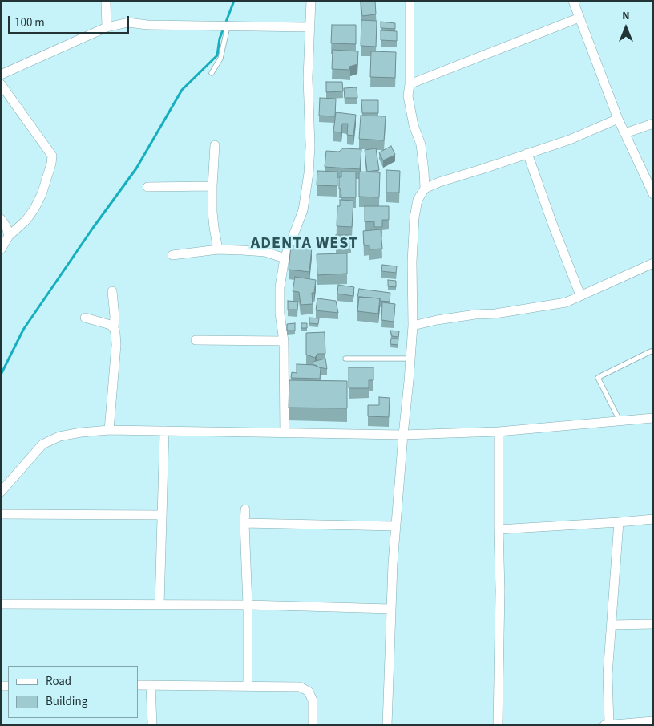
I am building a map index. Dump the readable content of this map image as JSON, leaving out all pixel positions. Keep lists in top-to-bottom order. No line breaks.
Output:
{"districts":["ADENTA WEST"],"legend":["Road","Building"],"scale_bar":"100 m","north":"top"}
